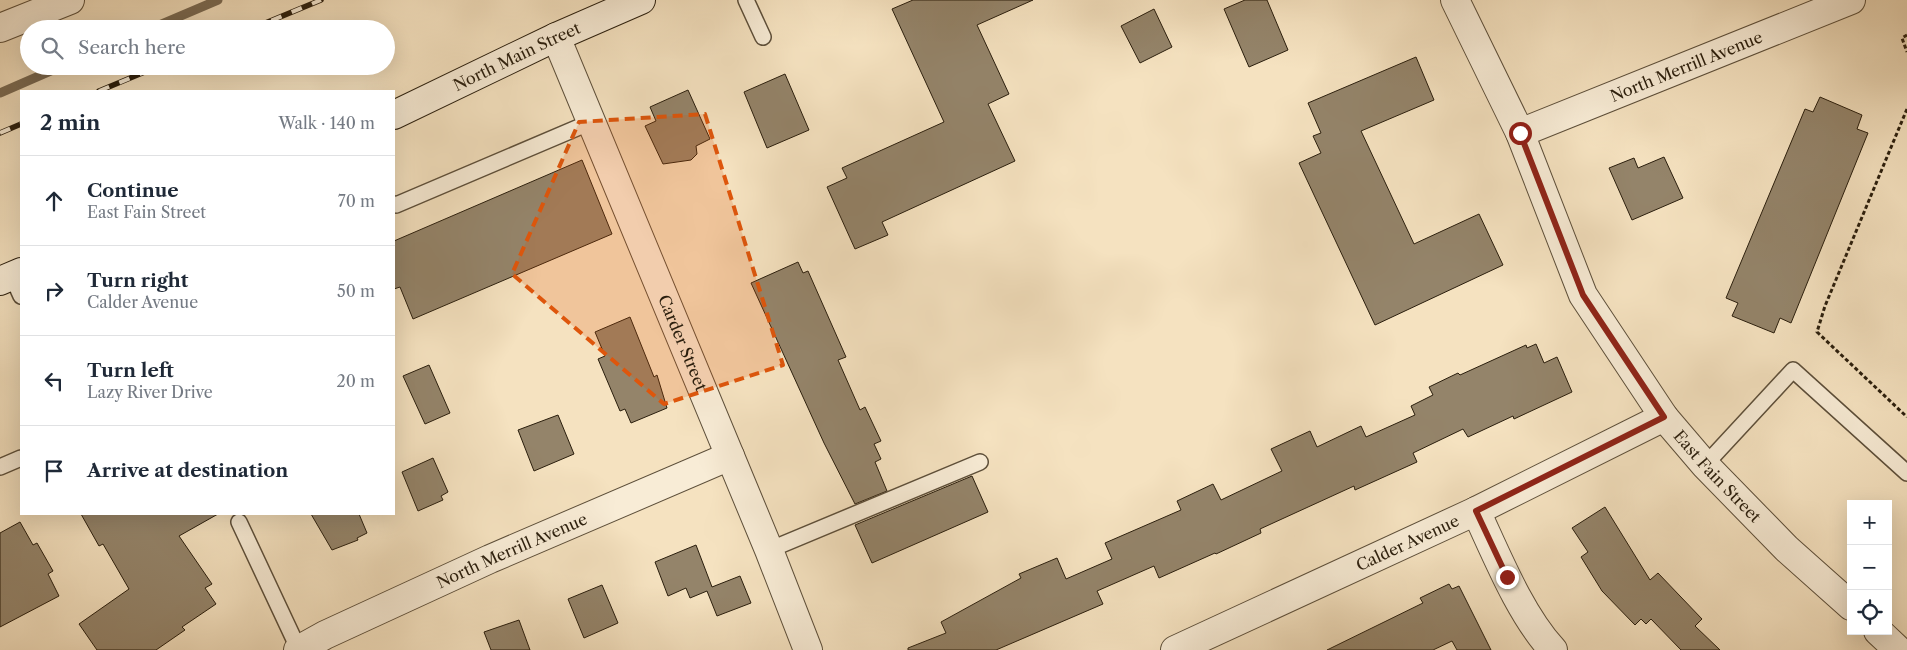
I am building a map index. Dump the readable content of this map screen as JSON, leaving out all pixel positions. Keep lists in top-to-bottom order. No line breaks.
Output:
{"streets":{"street":["North Main Street","North Merrill Avenue","Carder Street","East Fain Street","Calder Avenue"]},"crossings":[["North Main Street","Carder Street"],["North Merrill Avenue","Carder Street"],["North Merrill Avenue","East Fain Street"],["East Fain Street","Calder Avenue"]],"page":{"search":"Search here","heading":["2 min","Walk · 140 m"],"list":[["Continue","East Fain Street","70 m"],["Turn right","Calder Avenue","50 m"],["Turn left","Lazy River Drive","20 m"],"Arrive at destination"],"map_buttons":["+","−"]}}
